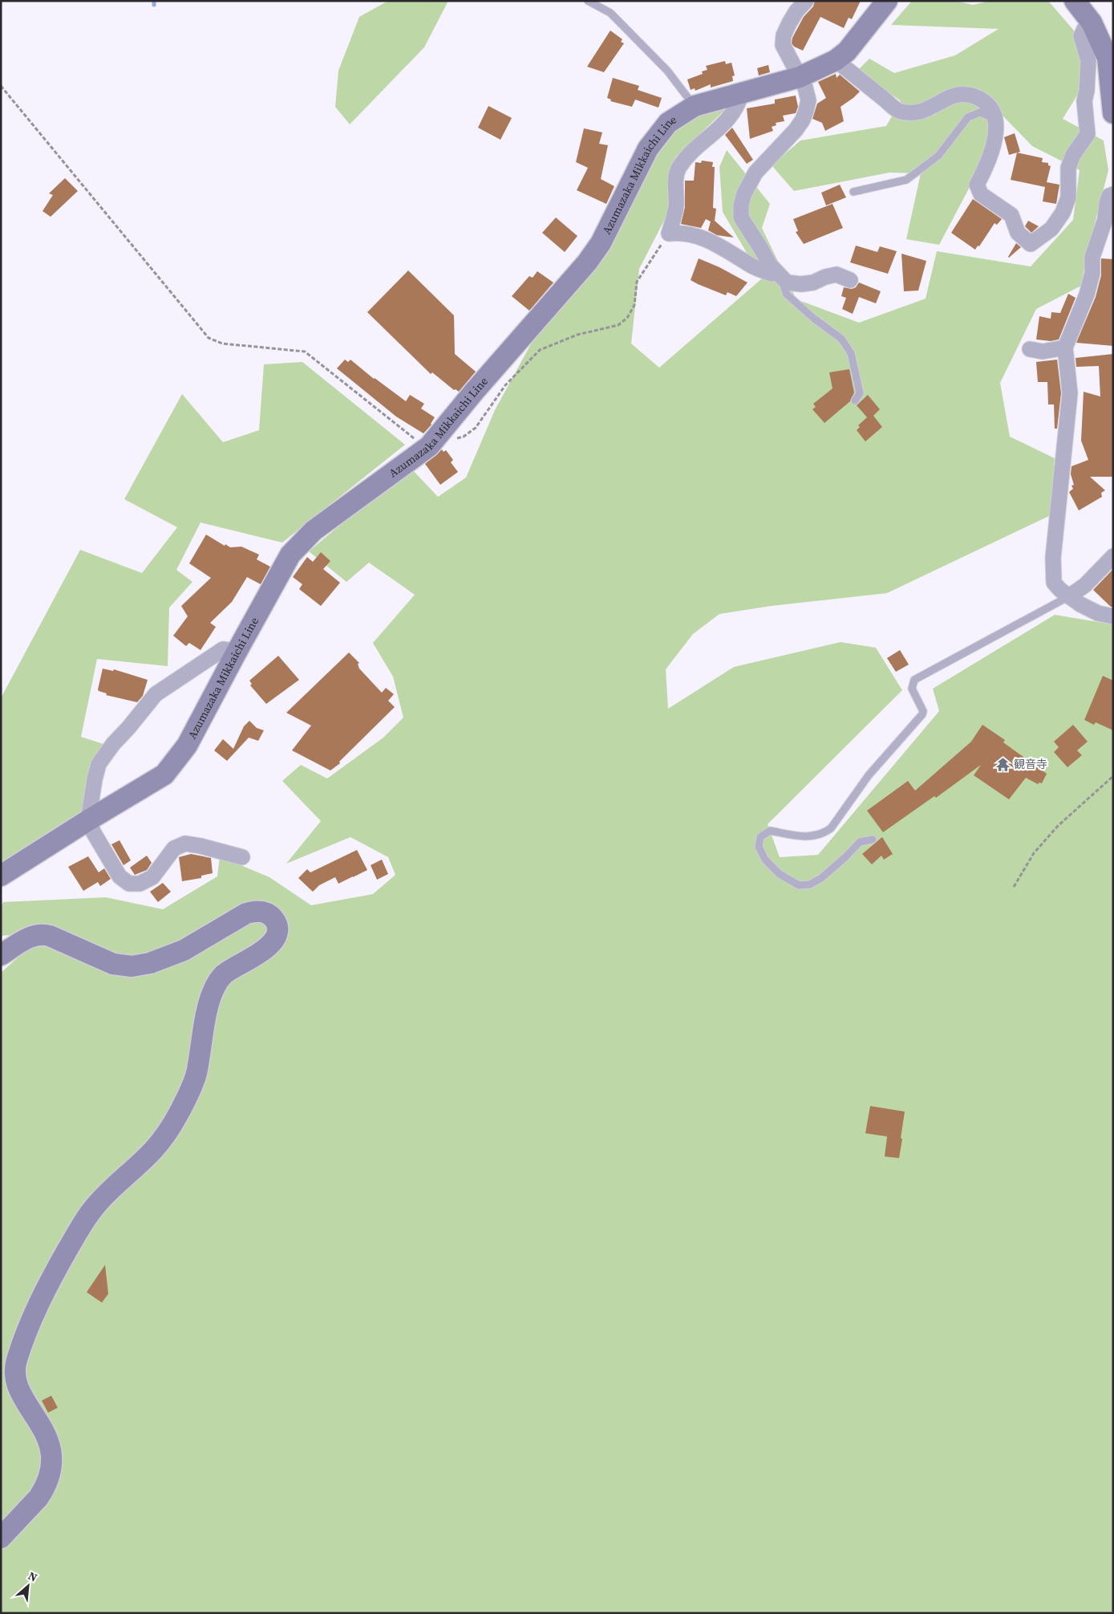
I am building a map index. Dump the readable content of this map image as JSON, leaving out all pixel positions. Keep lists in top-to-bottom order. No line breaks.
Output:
{"streets":{"main road":["Azumazaka Mikkaichi Line"]},"places":{"temple":["観音寺"]},"north":"top right"}
